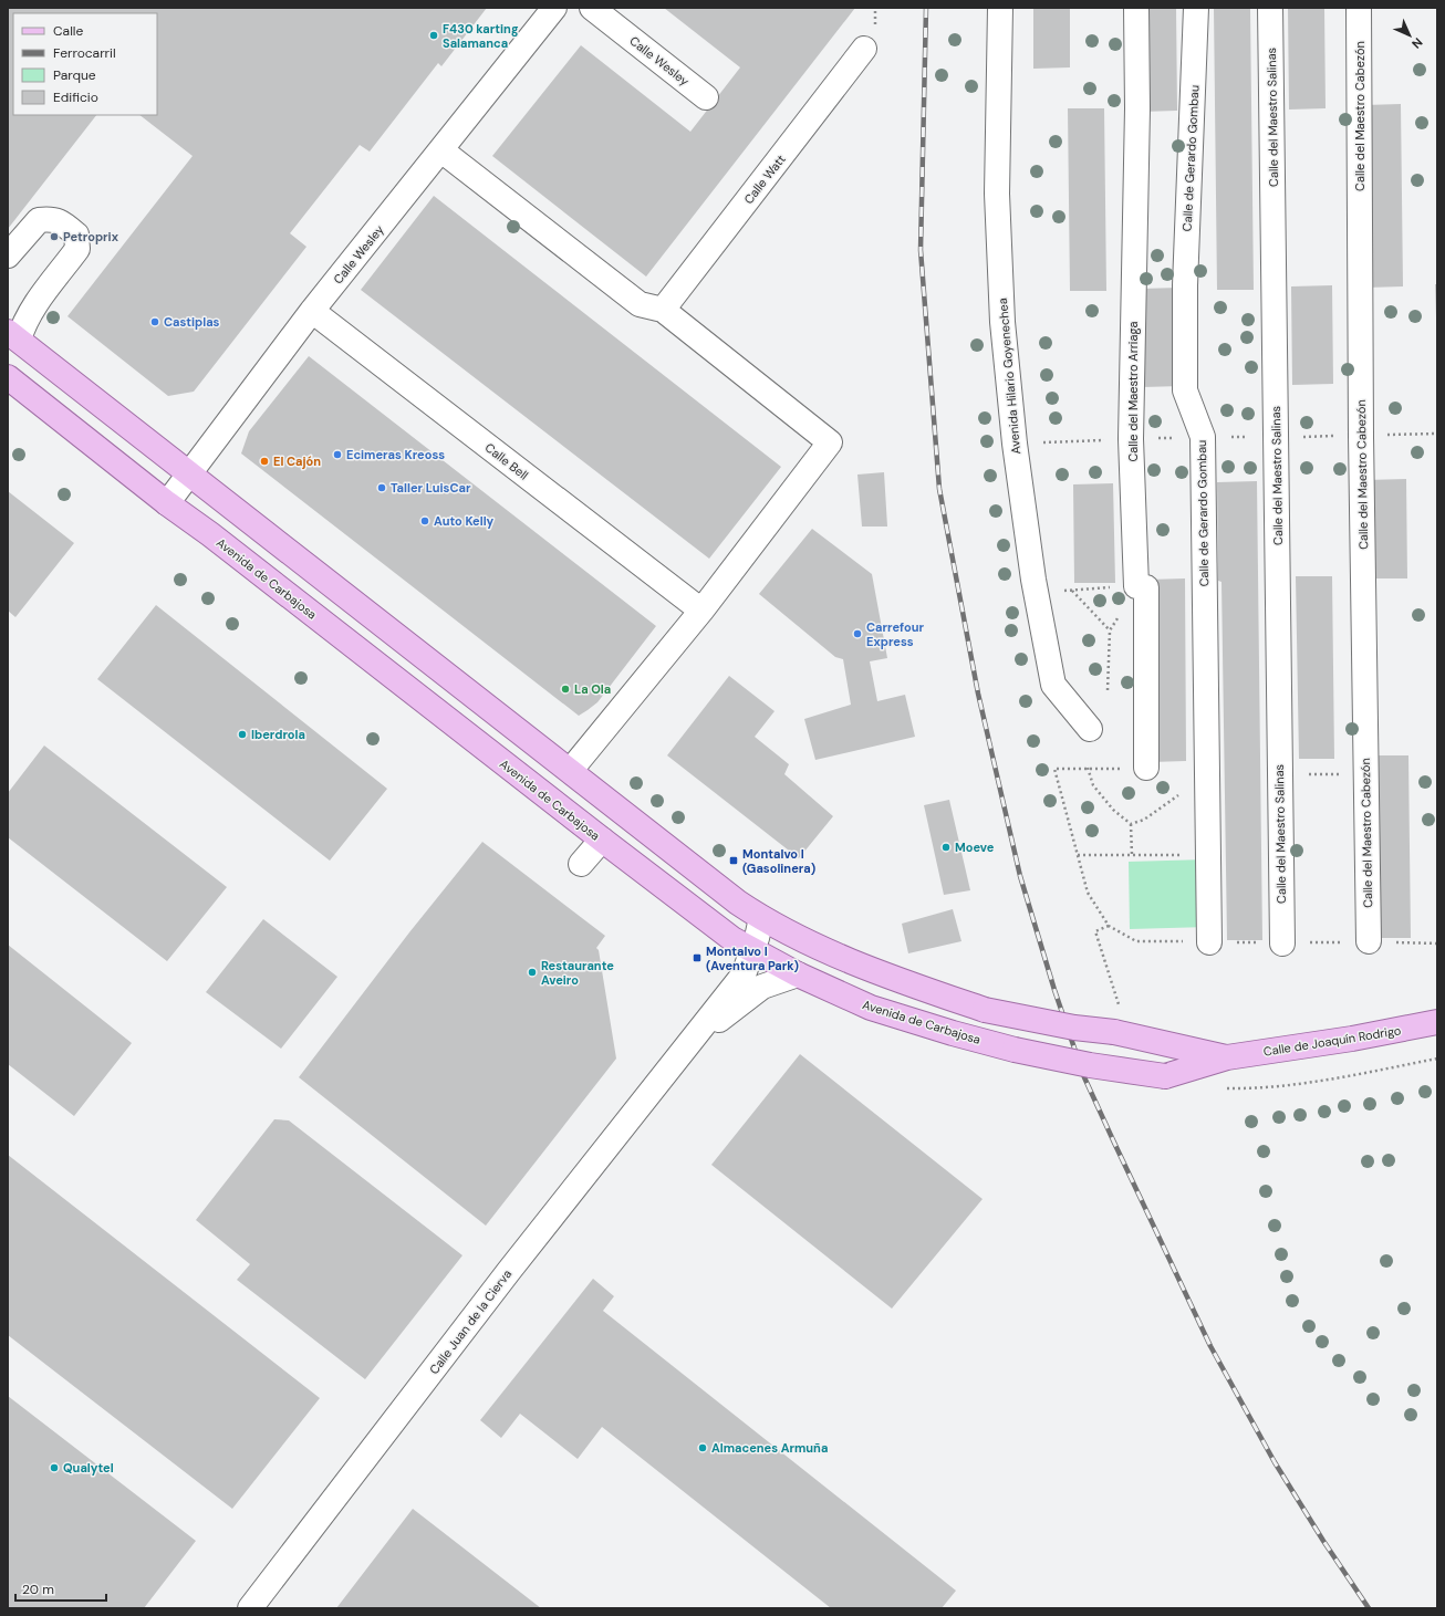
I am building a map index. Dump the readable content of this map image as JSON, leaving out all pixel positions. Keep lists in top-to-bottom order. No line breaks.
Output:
{"streets":{"main road":["Avenida de Carbajosa","Calle de Joaquín Rodrigo"],"street":["Calle Wesley","Calle del Maestro Cabezón","Calle del Maestro Salinas","Calle de Gerardo Gombau","Calle Watt","Avenida Hilario Goyenechea","Calle del Maestro Arriaga","Calle Bell","Calle Juan de la Cierva"]},"crossings":[["Calle Wesley","Calle Bell"],["Calle Wesley","Avenida de Carbajosa"],["Avenida de Carbajosa","Calle de Joaquín Rodrigo"],["Avenida de Carbajosa","Calle Juan de la Cierva"]],"places":{"other":["F430 karting Salamanca","Petroprix","Castiplas","Ecimeras Kreoss","El Cajón","Taller LuisCar","Auto Kelly","Carrefour Express","La Ola","Iberdrola","Moeve","Restaurante Aveiro","Almacenes Armuña","Qualytel"],"transit":["Montalvo I (Gasolinera)","Montalvo I (Aventura Park)"]},"legend":["Calle","Ferrocarril","Parque","Edificio"],"scale_bar":"20 m","north":"bottom right"}
